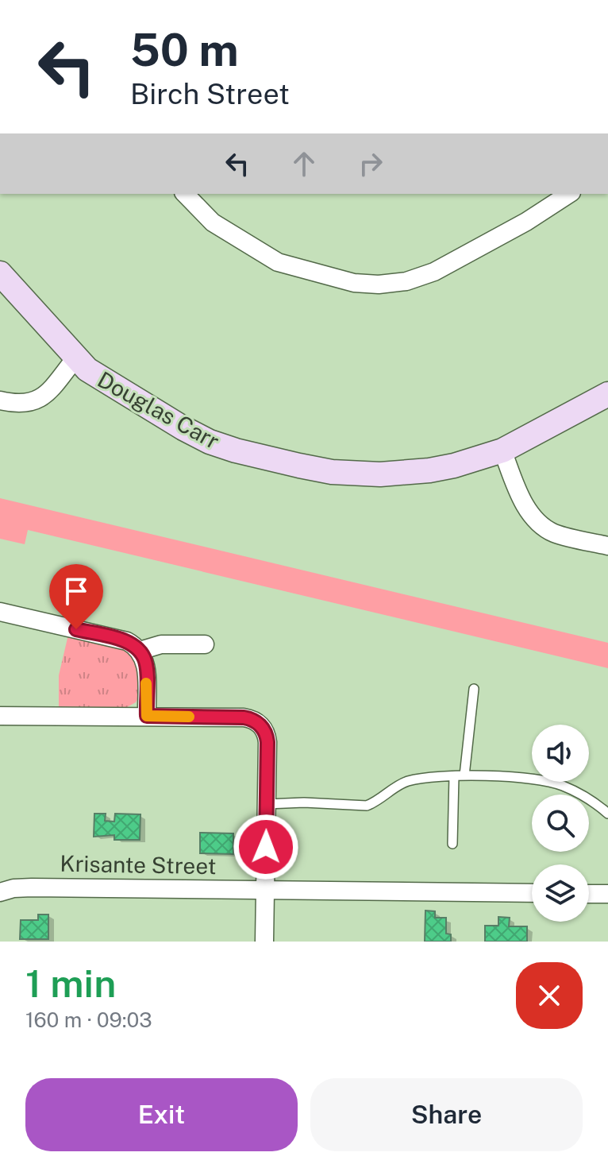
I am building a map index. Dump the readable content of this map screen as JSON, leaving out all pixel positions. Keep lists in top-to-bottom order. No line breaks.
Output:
{"streets":{"street":["Douglas Carr","Krisante Street"]},"page":{"turn":["50 m","Birch Street"],"heading":["1 min","160 m · 09:03"],"buttons":["Exit","Share"]}}
